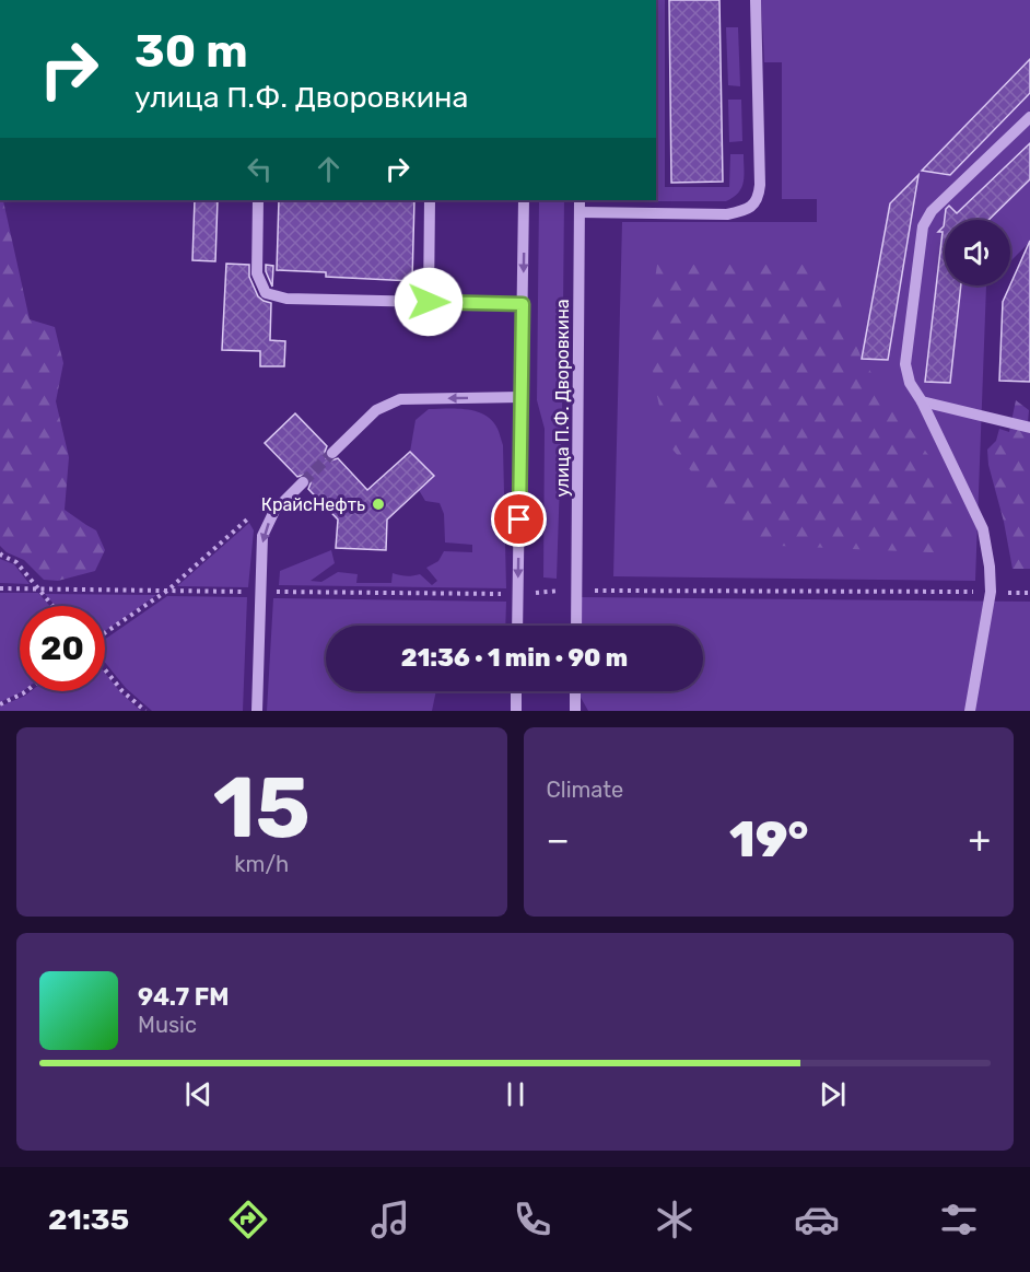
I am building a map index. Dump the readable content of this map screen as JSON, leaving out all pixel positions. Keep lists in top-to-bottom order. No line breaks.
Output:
{"streets":{"street":["улица П.Ф. Дворовкина"]},"places":["КрайсНефть"],"page":{"turn":["30 m","улица П.Ф. Дворовкина"],"limit":"20","trip":"21:36 · 1 min · 90 m","tile":[["15","km/h"],"Climate"],"heat":["−","19°","+"],"song":["94.7 FM","Music"],"tabs":"21:35"}}
